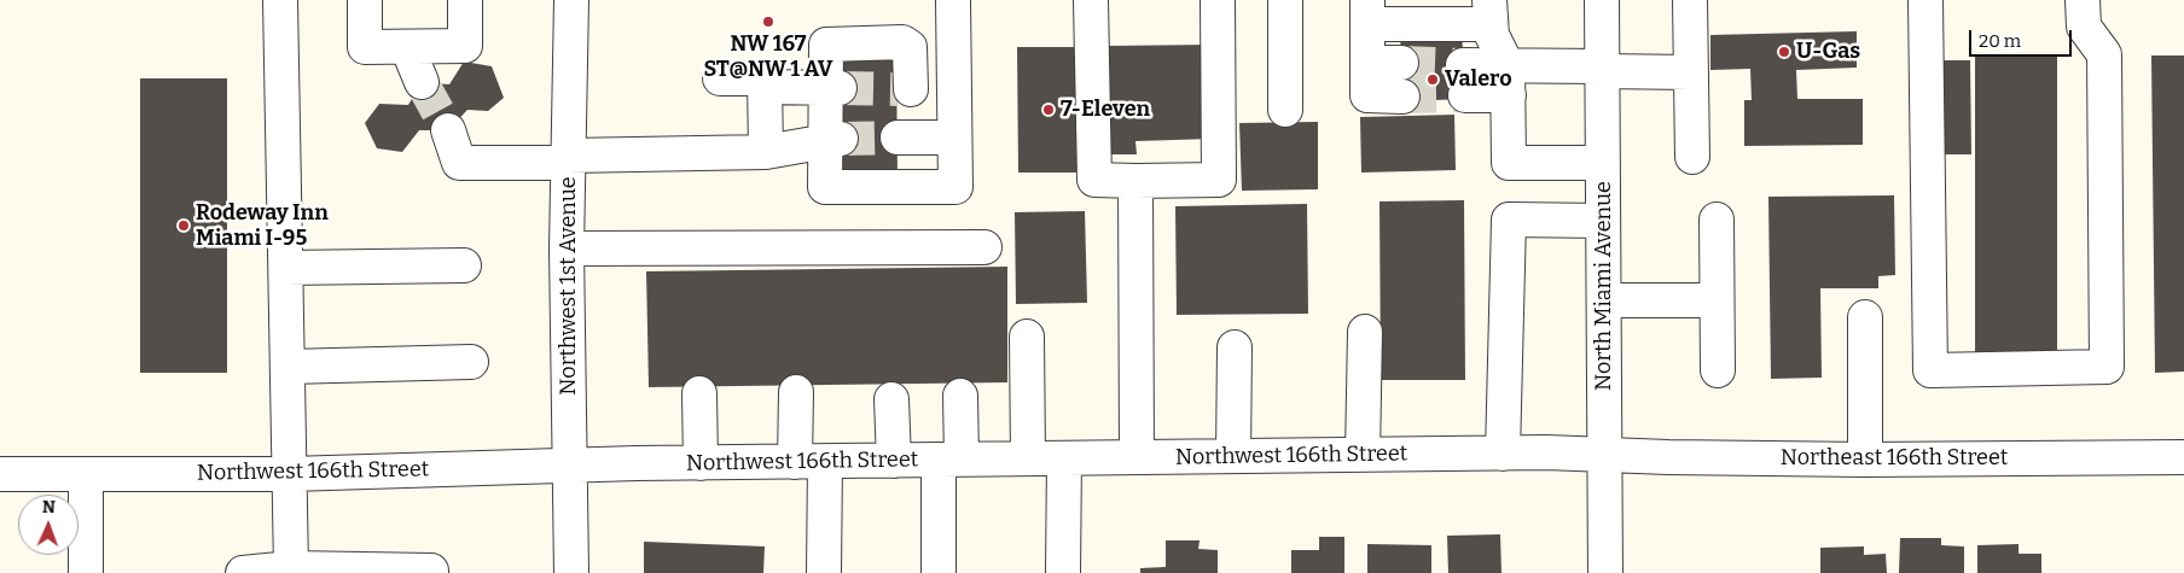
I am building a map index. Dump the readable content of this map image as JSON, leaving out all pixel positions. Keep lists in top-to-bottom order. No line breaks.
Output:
{"streets":{"street":["Northwest 1st Avenue","North Miami Avenue","Northwest 166th Street","Northeast 166th Street"]},"crossings":[["Northwest 1st Avenue","Northwest 166th Street"],["North Miami Avenue","Northwest 166th Street"],["North Miami Avenue","Northeast 166th Street"],["Northwest 166th Street","Northeast 166th Street"]],"places":["NW 167 ST@NW 1 AV","U-Gas","Valero","7-Eleven","Rodeway Inn Miami I-95"],"scale_bar":"20 m","north":"top"}
